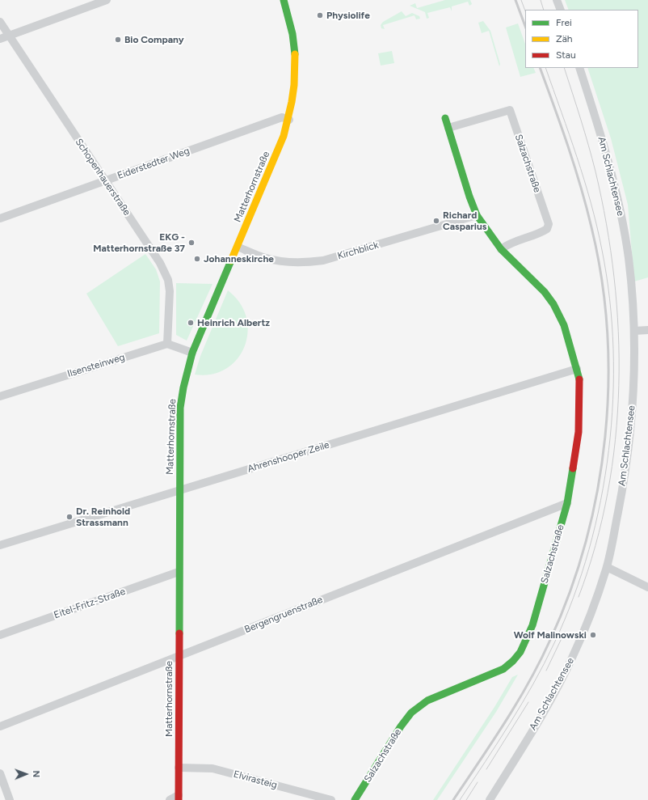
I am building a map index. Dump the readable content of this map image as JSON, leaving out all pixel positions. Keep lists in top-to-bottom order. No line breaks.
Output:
{"streets":{"street":["Eiderstedter Weg","Salzachstraße","Am Schlachtensee","Schopenhauerstraße","Matterhornstraße","Kirchblick","Ilsensteinweg","Ahrenshooper Zeile","Eitel-Fritz-Straße","Bergengruenstraße","Elvirasteig"]},"crossings":[["Eiderstedter Weg","Schopenhauerstraße"],["Eiderstedter Weg","Matterhornstraße"],["Salzachstraße","Kirchblick"],["Salzachstraße","Ahrenshooper Zeile"],["Salzachstraße","Bergengruenstraße"],["Schopenhauerstraße","Ilsensteinweg"],["Matterhornstraße","Kirchblick"],["Matterhornstraße","Ahrenshooper Zeile"],["Matterhornstraße","Eitel-Fritz-Straße"],["Matterhornstraße","Bergengruenstraße"],["Matterhornstraße","Elvirasteig"]],"places":["Physiolife","Bio Company","Richard Casparius","EKG - Matterhornstraße 37","Johanneskirche","Heinrich Albertz","Dr. Reinhold Strassmann","Wolf Malinowski"],"legend":["Frei","Zäh","Stau"],"north":"right"}
